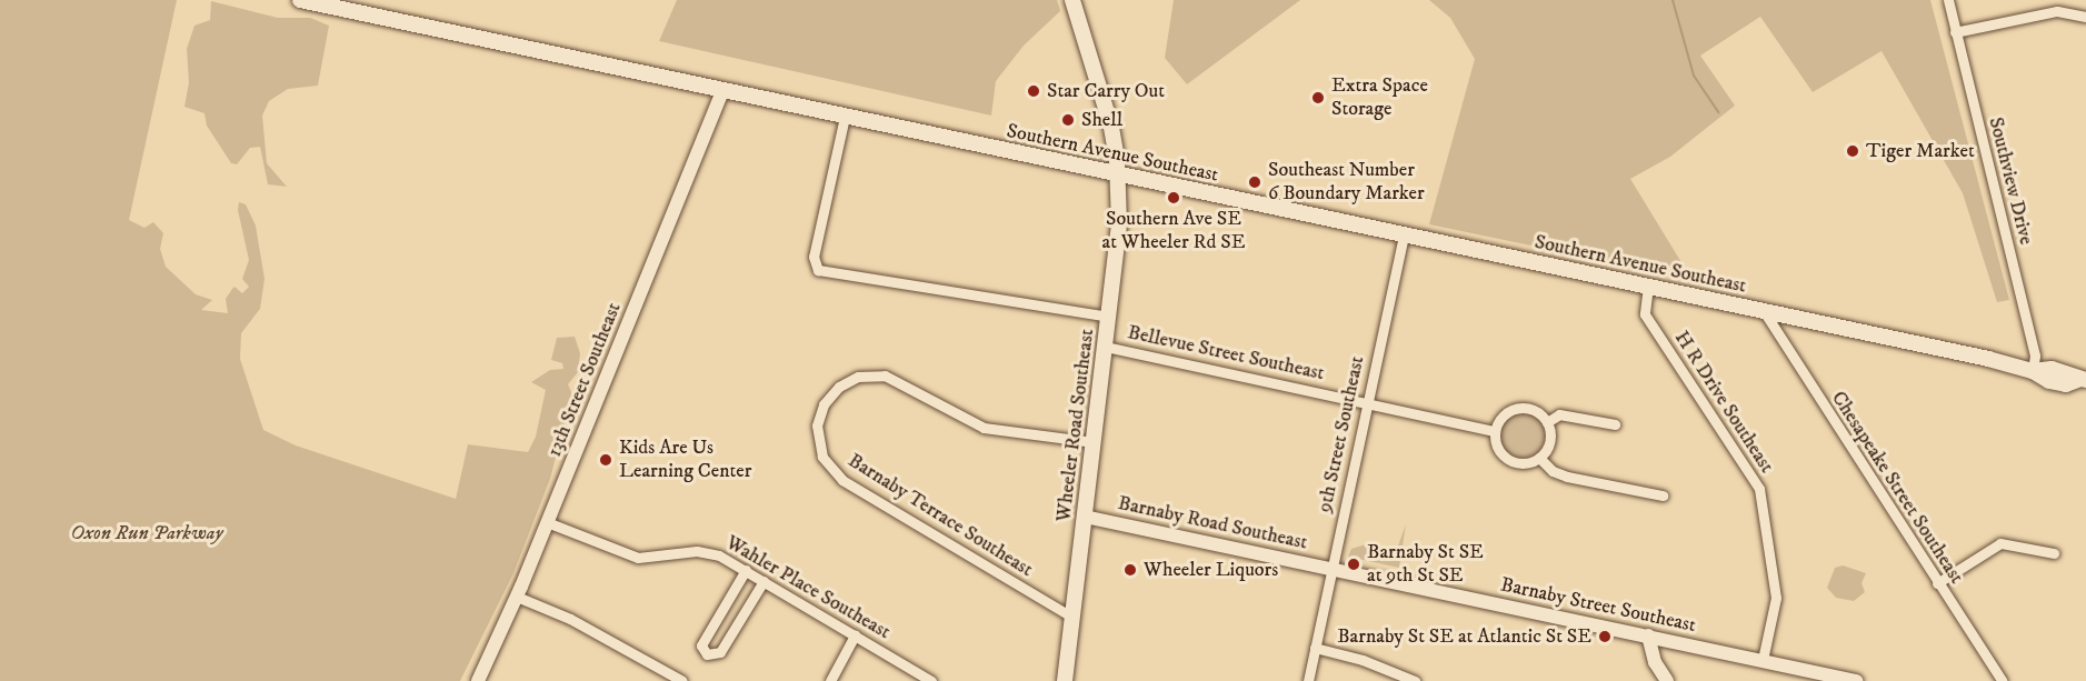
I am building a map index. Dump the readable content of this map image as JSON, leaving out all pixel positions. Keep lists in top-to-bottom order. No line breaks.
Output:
{"streets":{"main road":["Southern Avenue Southeast","Wheeler Road Southeast"],"street":["Southview Drive","Bellevue Street Southeast","13th Street Southeast","H R Drive Southeast","9th Street Southeast","Chesapeake Street Southeast","Barnaby Terrace Southeast","Barnaby Road Southeast","Wahler Place Southeast","Barnaby Street Southeast"]},"crossings":[["Southern Avenue Southeast","Southview Drive"],["Southern Avenue Southeast","Bellevue Street Southeast"],["Southern Avenue Southeast","13th Street Southeast"],["Southern Avenue Southeast","H R Drive Southeast"],["Southern Avenue Southeast","Wheeler Road Southeast"],["Southern Avenue Southeast","9th Street Southeast"],["Southern Avenue Southeast","Chesapeake Street Southeast"],["Bellevue Street Southeast","Wheeler Road Southeast"],["Bellevue Street Southeast","9th Street Southeast"],["13th Street Southeast","Wahler Place Southeast"],["H R Drive Southeast","Barnaby Street Southeast"],["Wheeler Road Southeast","Barnaby Terrace Southeast"],["Wheeler Road Southeast","Barnaby Road Southeast"],["9th Street Southeast","Barnaby Road Southeast"],["9th Street Southeast","Barnaby Street Southeast"],["Barnaby Road Southeast","Barnaby Street Southeast"]],"parks":["Oxon Run Parkway"],"places":["Star Carry Out","Extra Space Storage","Shell","Tiger Market","Southeast Number 6 Boundary Marker","Southern Ave SE at Wheeler Rd SE","Kids Are Us Learning Center","Barnaby St SE at 9th St SE","Wheeler Liquors","Barnaby St SE at Atlantic St SE"]}
